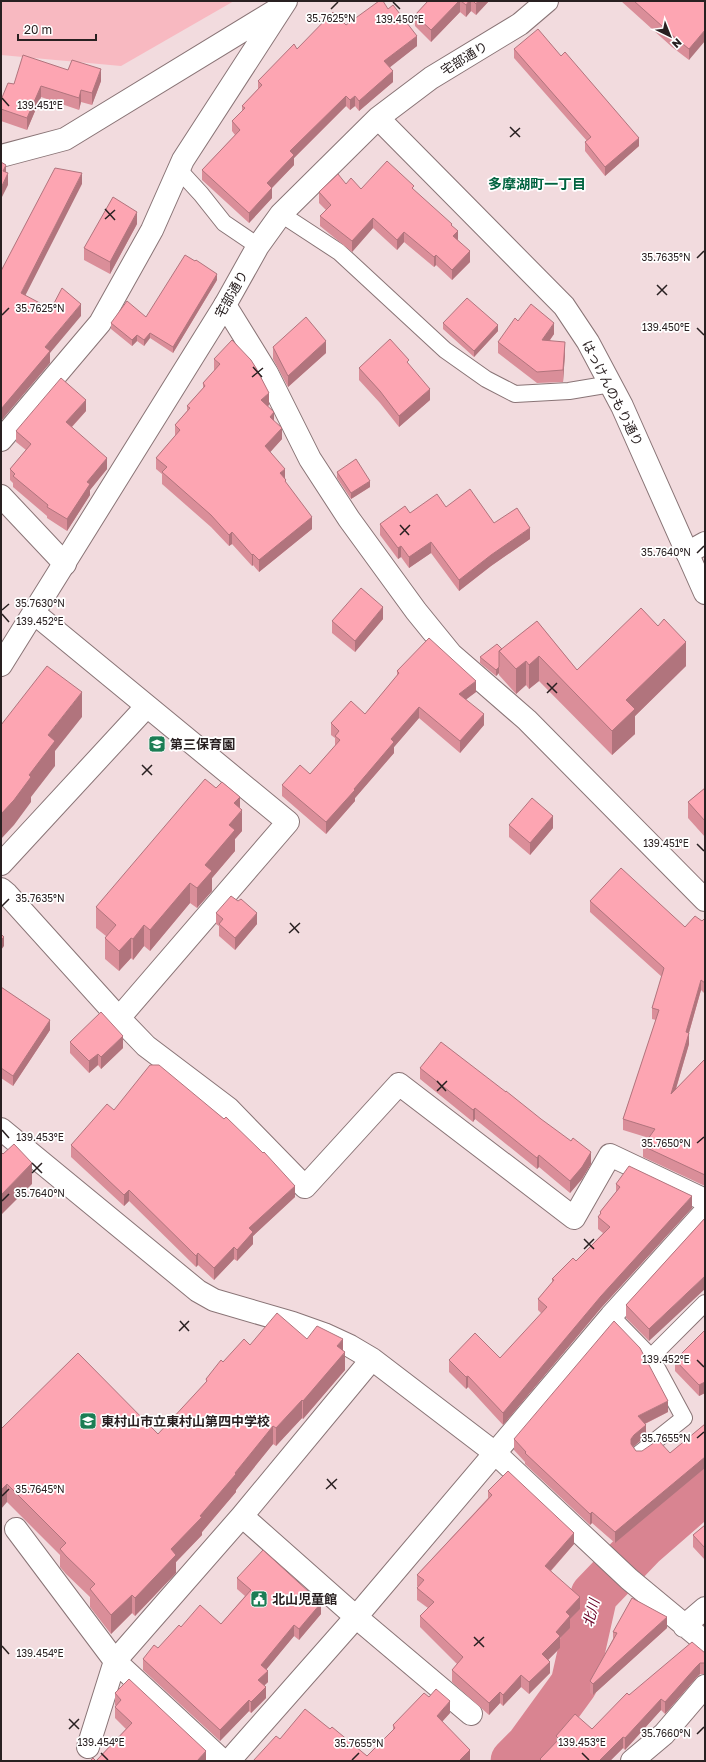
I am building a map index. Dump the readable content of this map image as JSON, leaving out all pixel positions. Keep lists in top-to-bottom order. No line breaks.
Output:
{"streets":{"street":["宅部通り","はっけんのもり通り"]},"crossings":[["宅部通り","はっけんのもり通り"]],"districts":["多摩湖町一丁目"],"water":["北川"],"places":{"school or university":["第三保育園","東村山市立東村山第四中学校"],"public building":["北山児童館"]},"scale_bar":"20 m","north":"bottom right","coordinates":["35.7625°N","139.450°E","139.451°E","35.7635°N","35.7640°N","35.7630°N","139.452°E","139.453°E","35.7650°N","35.7655°N","35.7645°N","139.454°E","35.7660°N"]}
